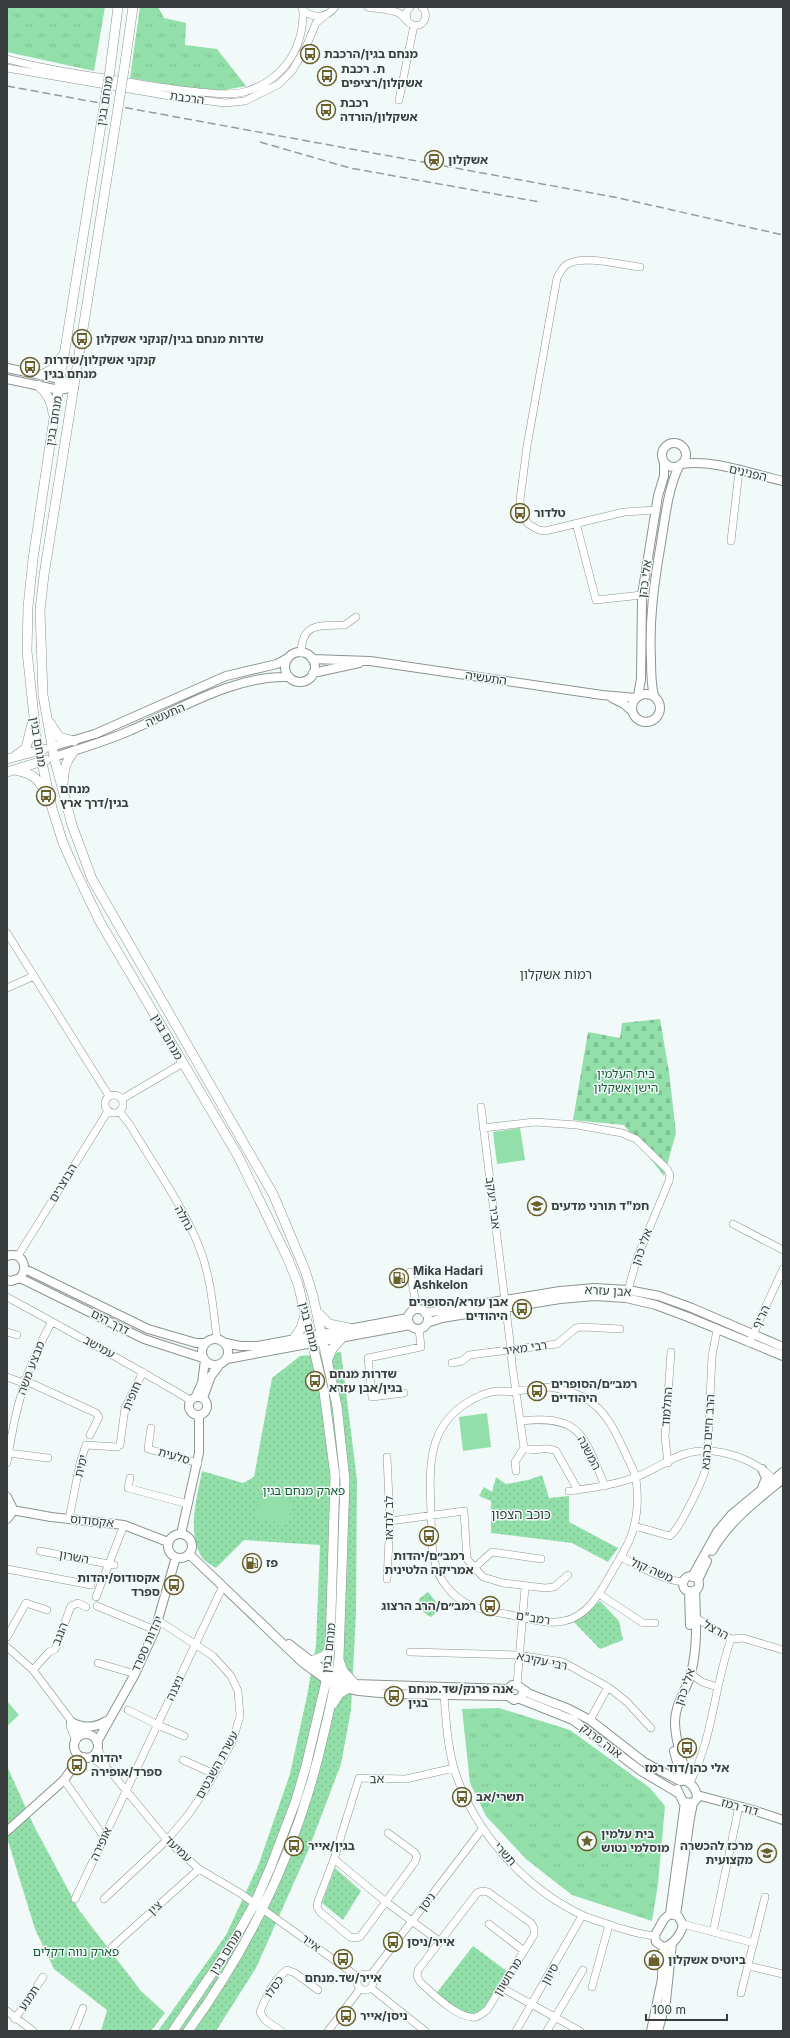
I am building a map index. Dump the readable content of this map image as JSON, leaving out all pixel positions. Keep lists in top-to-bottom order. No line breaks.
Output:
{"streets":{"main road":["מנחם בגין","התעשיה"],"street":["הרכבת","הפנינים","אלי כהן","הבוצרים","אביר יעקב","נחלה","אבן עזרא","הריף","דרך הים","עמישב","רבי מאיר","מבצע משה","חופית","התלמוד","הרב חיים כהנא","המשנה","סלעית","ימית","לב לנדאו","אקסודוס","השרון","משה קול","רמב\"ם","הרצל","הנגב","יהדות ספרד","רבי עקיבא","ניצנה","אנה פרנק","עשרת השבטים","אב","דוד רמז","אופירה","עמיעד","תשרי","ניסן","צין","אייר","סיוון","מרחשוון","כסלו","תמנע"]},"crossings":[["מנחם בגין","התעשיה"],["מנחם בגין","עמיעד"],["מנחם בגין","אייר"],["הפנינים","אלי כהן"],["אלי כהן","התעשיה"],["אלי כהן","אביר יעקב"],["אלי כהן","אבן עזרא"],["אלי כהן","משה קול"],["אלי כהן","הרצל"],["אלי כהן","אנה פרנק"],["הבוצרים","נחלה"],["אביר יעקב","אבן עזרא"],["אביר יעקב","רבי מאיר"],["אביר יעקב","המשנה"],["אביר יעקב","רמב\"ם"],["נחלה","דרך הים"],["אבן עזרא","הריף"],["אבן עזרא","הרב חיים כהנא"],["עמישב","מבצע משה"],["עמישב","חופית"],["חופית","ימית"],["הרב חיים כהנא","רמב\"ם"],["ימית","אקסודוס"],["אקסודוס","יהדות ספרד"],["משה קול","רמב\"ם"],["יהדות ספרד","עשרת השבטים"],["יהדות ספרד","עמיעד"],["ניצנה","עשרת השבטים"],["ניצנה","אופירה"],["ניצנה","עמיעד"],["עשרת השבטים","עמיעד"],["אב","תשרי"],["אופירה","עמיעד"],["עמיעד","צין"],["עמיעד","אייר"],["תשרי","ניסן"],["תשרי","סיוון"],["ניסן","אייר"]],"districts":["רמות אשקלון","כוכב הצפון"],"parks":["בית העלמין הישן אשקלון","פארק מנחם בגין","פארק נווה דקלים"],"places":{"bus stop":["מנחם בגין/הרכבת","ת. רכבת אשקלון/רציפים","רכבת אשקלון/הורדה","שדרות מנחם בגין/קנקני אשקלון","קנקני אשקלון/שדרות מנחם בגין","טלדור","מנחם בגין/דרך ארץ","אבן עזרא/הסופרים היהודים","שדרות מנחם בגין/אבן עזרא","רמב״ם/הסופרים היהודיים","רמב״ם/יהדות אמריקה הלטינית","אקסודוס/יהדות ספרד","רמב״ם/הרב הרצוג","אנה פרנק/שד.מנחם בגין","אלי כהן/דוד רמז","יהדות ספרד/אופירה","תשרי/אב","בגין/אייר","אייר/ניסן","אייר/שד.מנחם","ניסן/אייר"],"station":["אשקלון"],"school or university":["חמ\"ד תורני מדעים","מרכז להכשרה מקצועית"],"fuel station":["Mika Hadari Ashkelon","פז"],"place":["בית עלמין מוסלמי נטוש"],"shop":["ביוטיס אשקלון"]},"scale_bar":"100 m"}
